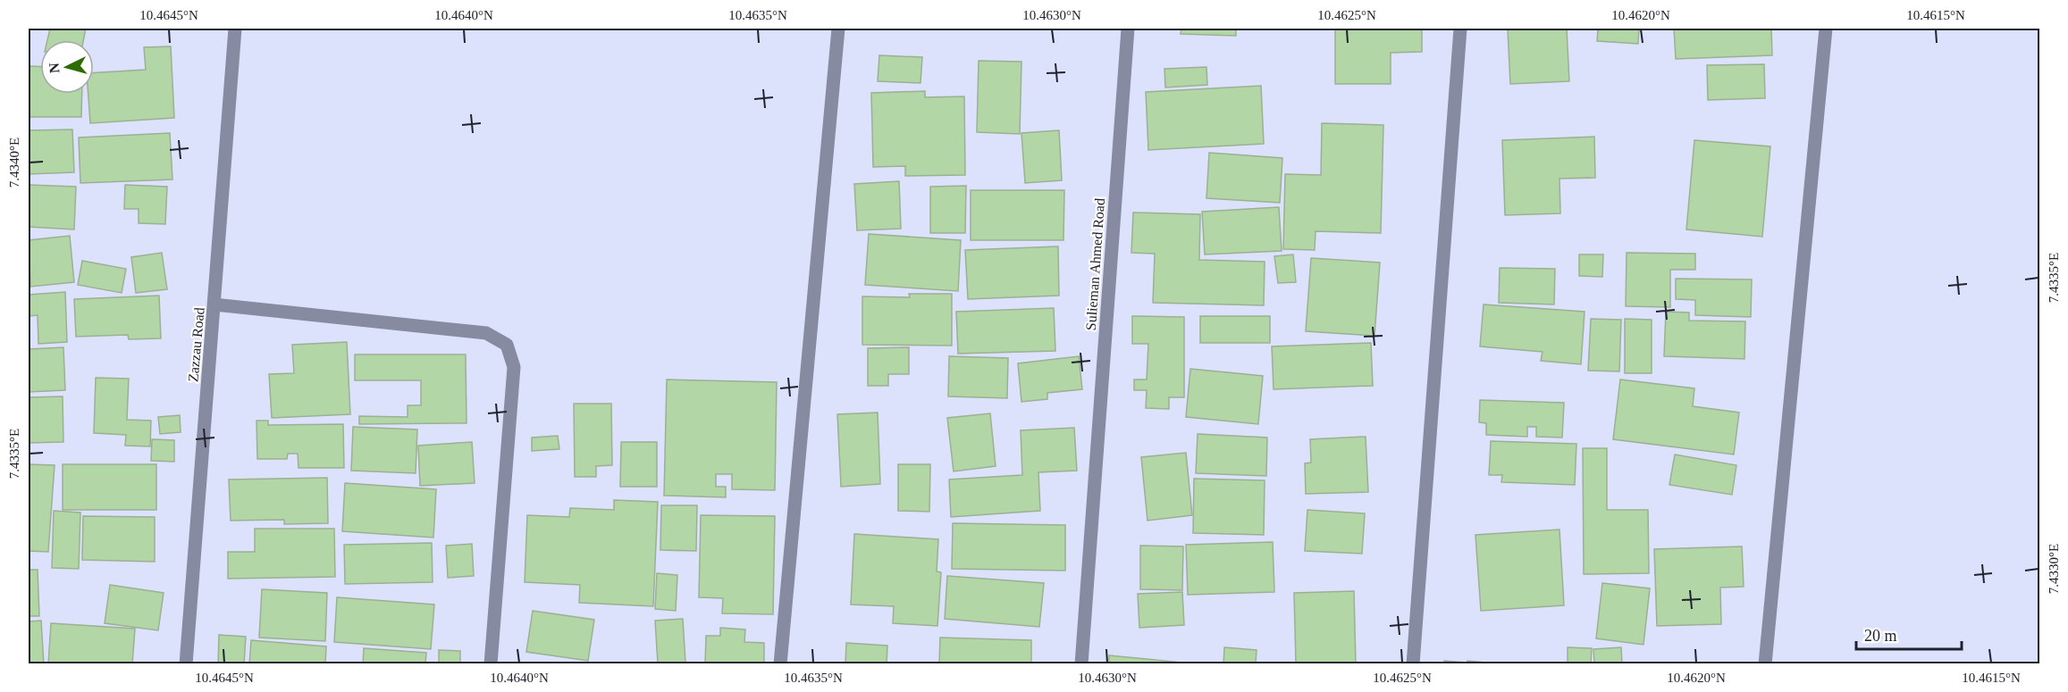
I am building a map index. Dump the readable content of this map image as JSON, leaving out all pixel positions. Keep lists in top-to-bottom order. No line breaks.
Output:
{"streets":{"street":["Sulieman Ahmed Road","Zazzau Road"]},"scale_bar":"20 m","north":"left","coordinates":["10.4645°N","10.4640°N","10.4635°N","10.4630°N","10.4625°N","10.4620°N","10.4615°N","7.4340°E","7.4335°E","7.4330°E"]}
